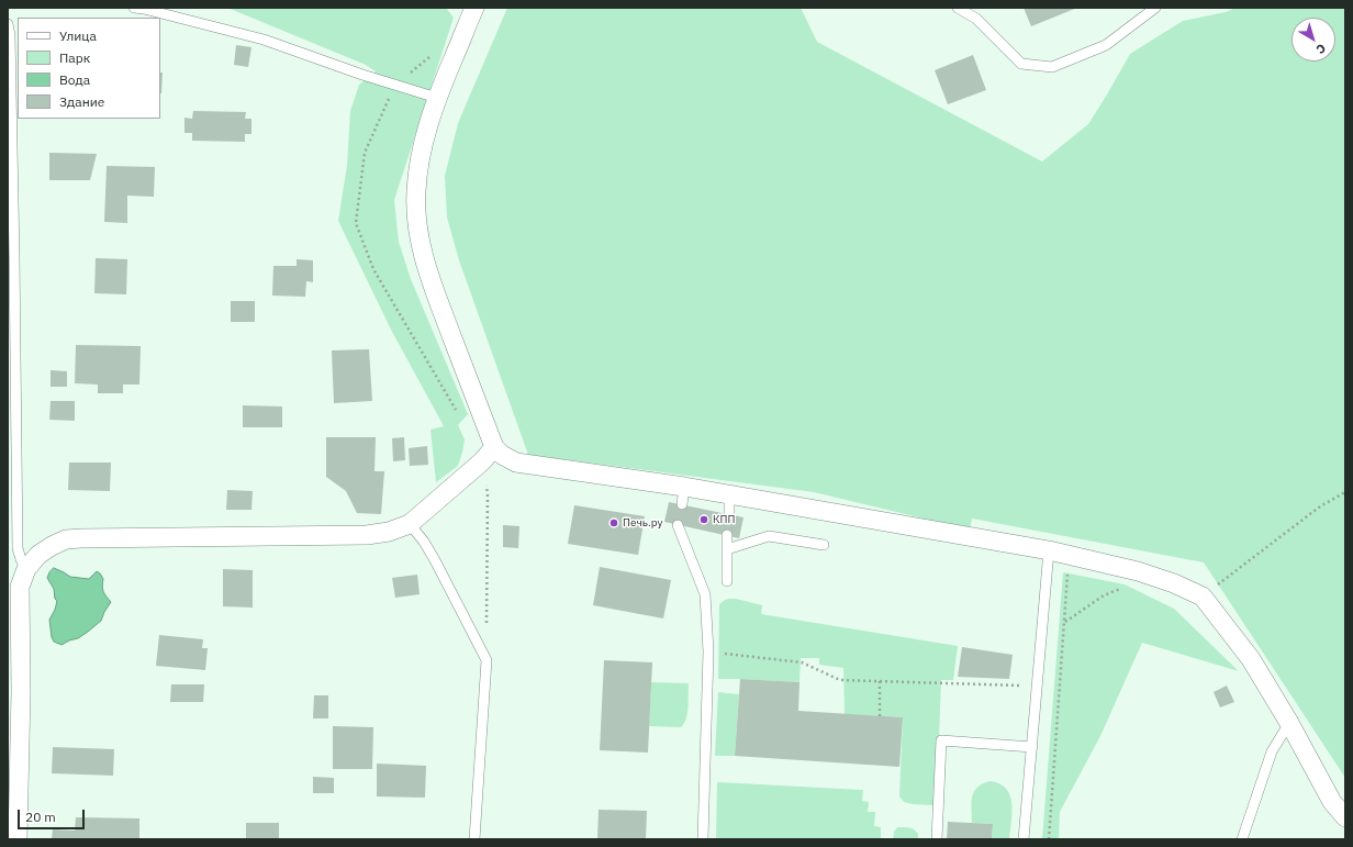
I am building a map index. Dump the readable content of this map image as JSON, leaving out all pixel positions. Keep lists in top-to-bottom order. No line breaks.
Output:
{"places":["КПП","Печь.ру"],"legend":["Улица","Парк","Вода","Здание"],"scale_bar":"20 m","north":"bottom right"}
